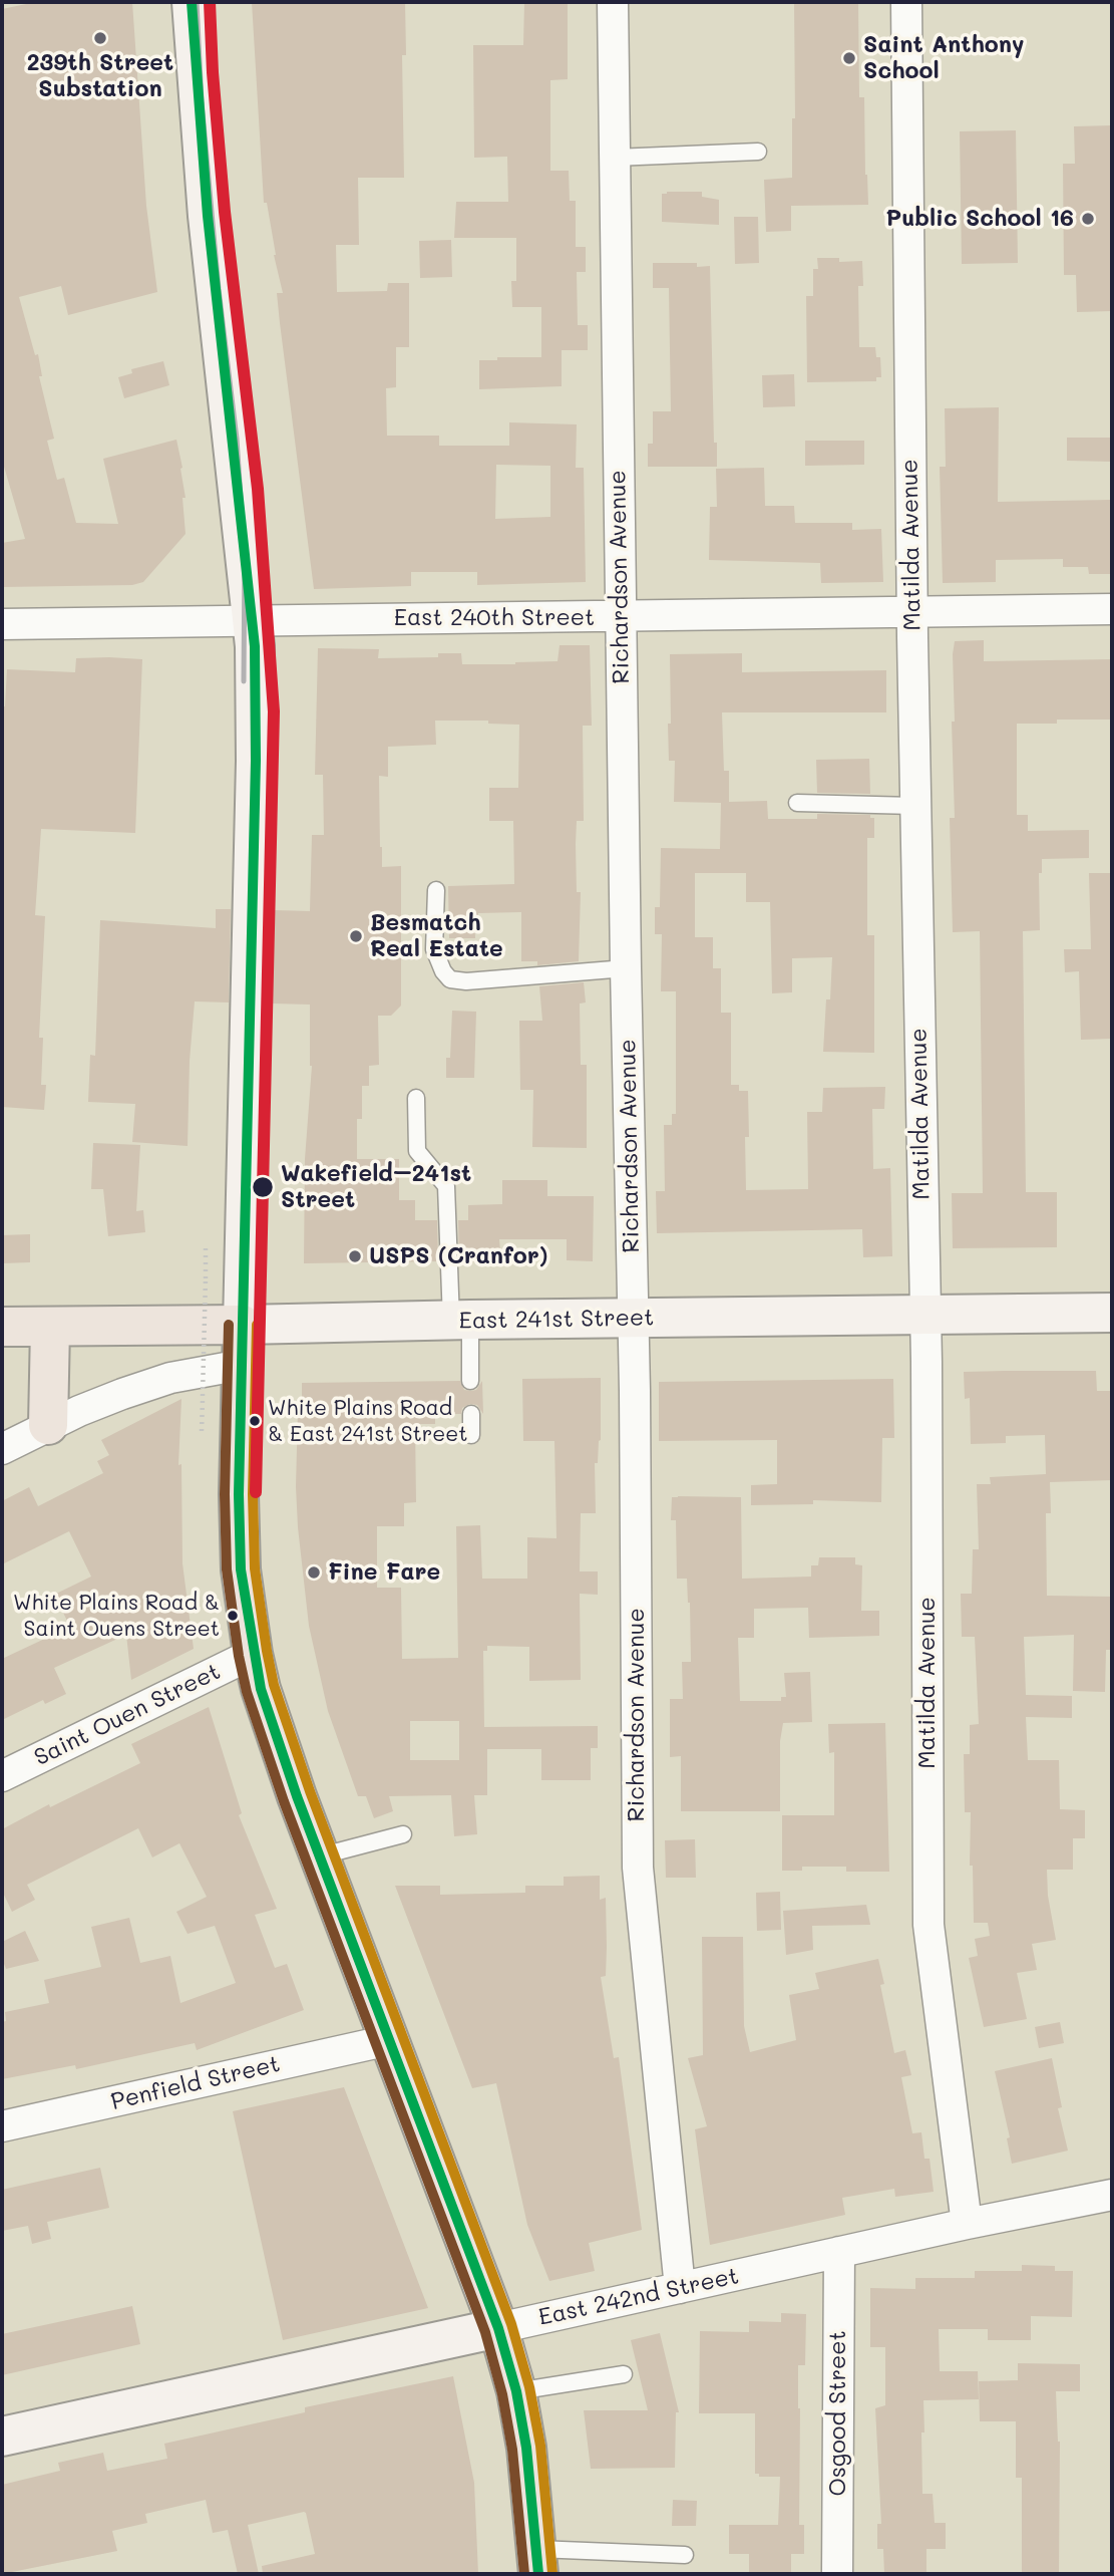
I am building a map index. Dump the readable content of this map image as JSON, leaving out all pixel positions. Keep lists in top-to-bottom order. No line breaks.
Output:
{"streets":{"main road":["East 241st Street"],"street":["Matilda Avenue","Richardson Avenue","East 240th Street","Saint Ouen Street","Penfield Street","East 242nd Street","Osgood Street"]},"crossings":[["Matilda Avenue","East 240th Street"],["Matilda Avenue","East 241st Street"],["Matilda Avenue","East 242nd Street"],["Richardson Avenue","East 240th Street"],["Richardson Avenue","East 241st Street"],["Richardson Avenue","East 242nd Street"],["East 242nd Street","Osgood Street"]],"places":["239th Street Substation","Saint Anthony School","Public School 16","Besmatch Real Estate","Wakefield–241st Street","USPS (Cranfor)","White Plains Road & East 241st Street","Fine Fare","White Plains Road & Saint Ouens Street"]}
